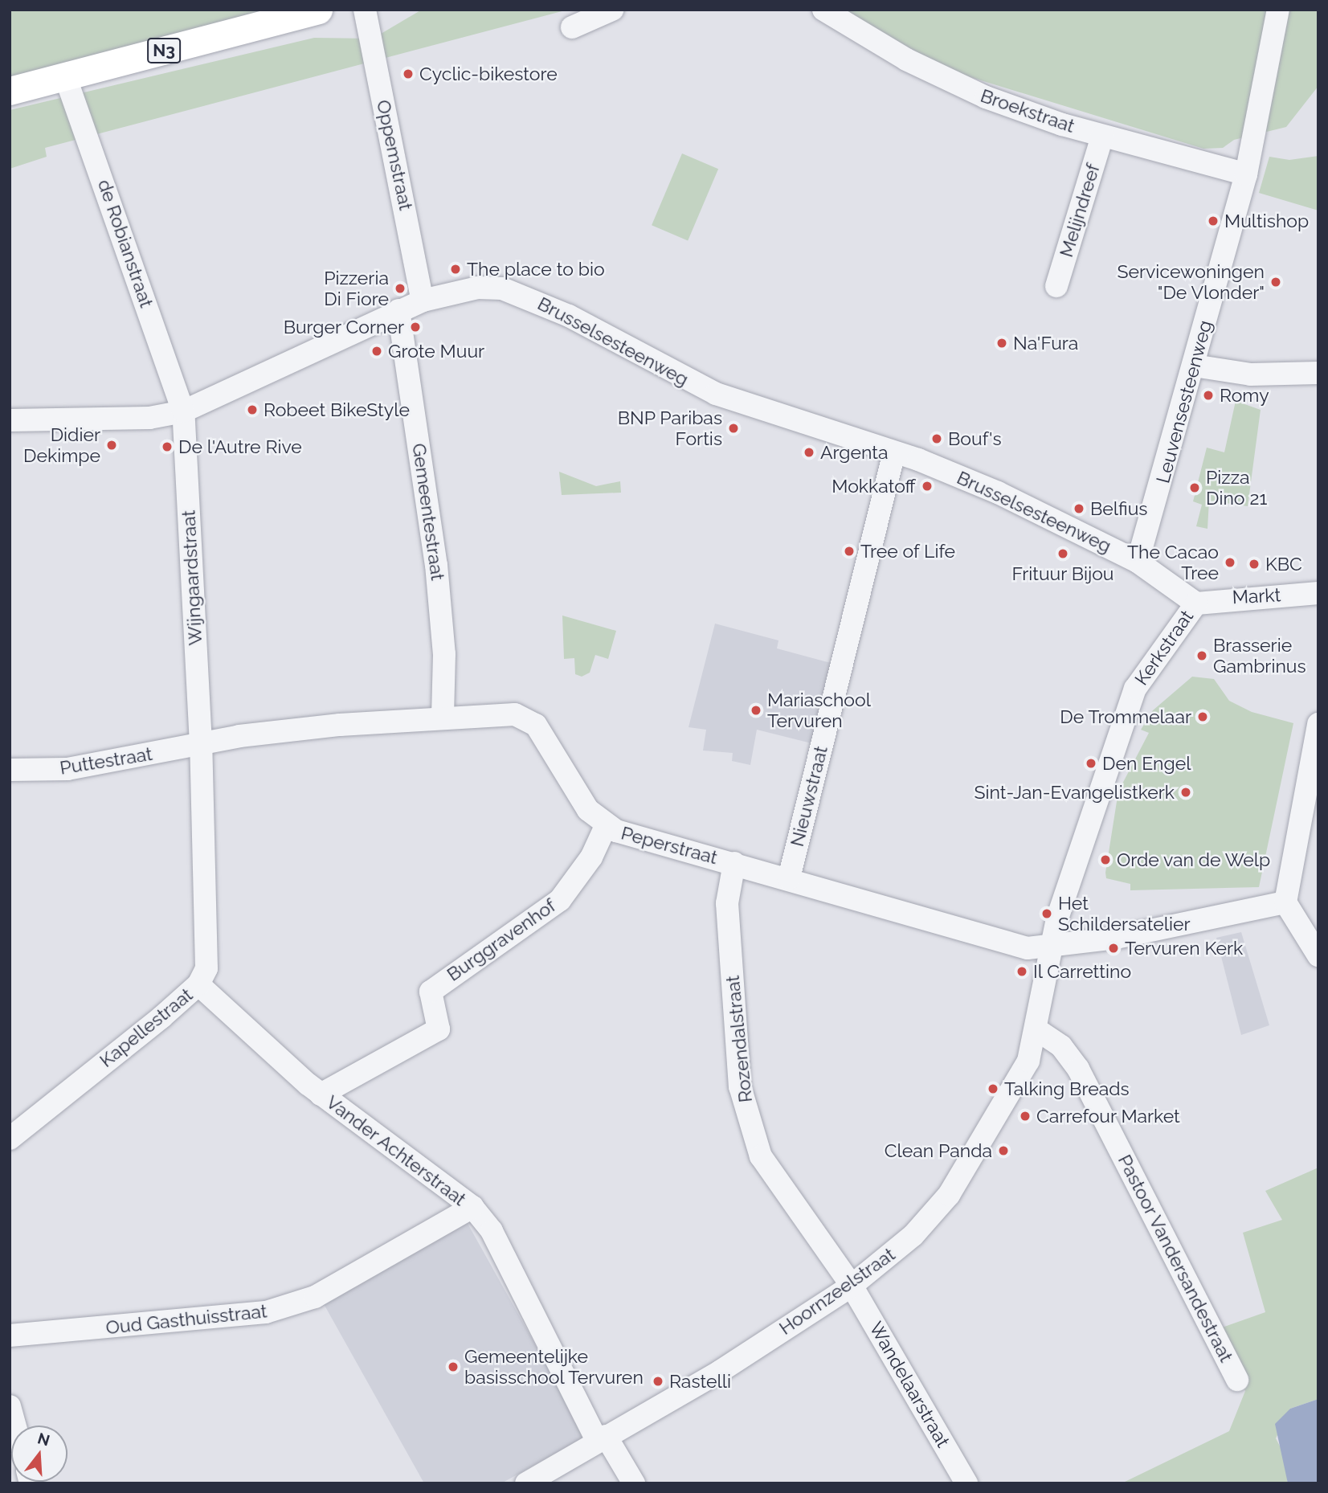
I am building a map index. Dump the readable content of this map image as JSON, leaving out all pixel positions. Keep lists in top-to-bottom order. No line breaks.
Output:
{"streets":{"main road":["N3"],"street":["Broekstraat","Oppemstraat","Melijndreef","de Robianstraat","Brusselsesteenweg","Leuvensesteenweg","Gemeentestraat","Wijngaardstraat","Markt","Kerkstraat","Puttestraat","Nieuwstraat","Peperstraat","Burggravenhof","Kapellestraat","Rozendalstraat","Vander Achterstraat","Pastoor Vandersandestraat","Hoornzeelstraat","Oud Gasthuisstraat","Wandelaarstraat"]},"crossings":[["N3","de Robianstraat"],["Broekstraat","Melijndreef"],["Broekstraat","Leuvensesteenweg"],["Oppemstraat","Brusselsesteenweg"],["de Robianstraat","Brusselsesteenweg"],["de Robianstraat","Wijngaardstraat"],["Brusselsesteenweg","Leuvensesteenweg"],["Brusselsesteenweg","Gemeentestraat"],["Brusselsesteenweg","Wijngaardstraat"],["Brusselsesteenweg","Markt"],["Brusselsesteenweg","Kerkstraat"],["Brusselsesteenweg","Nieuwstraat"],["Gemeentestraat","Peperstraat"],["Wijngaardstraat","Puttestraat"],["Wijngaardstraat","Peperstraat"],["Wijngaardstraat","Kapellestraat"],["Markt","Kerkstraat"],["Kerkstraat","Peperstraat"],["Kerkstraat","Hoornzeelstraat"],["Puttestraat","Peperstraat"],["Puttestraat","Kapellestraat"],["Nieuwstraat","Peperstraat"],["Peperstraat","Burggravenhof"],["Peperstraat","Kapellestraat"],["Peperstraat","Rozendalstraat"],["Peperstraat","Hoornzeelstraat"],["Burggravenhof","Vander Achterstraat"],["Kapellestraat","Vander Achterstraat"],["Rozendalstraat","Hoornzeelstraat"],["Rozendalstraat","Wandelaarstraat"],["Vander Achterstraat","Hoornzeelstraat"],["Vander Achterstraat","Oud Gasthuisstraat"],["Pastoor Vandersandestraat","Hoornzeelstraat"],["Hoornzeelstraat","Wandelaarstraat"]],"places":["Cyclic-bikestore","Multishop","The place to bio","Servicewoningen \"De Vlonder\"","Pizzeria Di Fiore","Burger Corner","Na'Fura","Grote Muur","Romy","Robeet BikeStyle","BNP Paribas Fortis","Bouf's","Didier Dekimpe","De l'Autre Rive","Argenta","Mokkatoff","Pizza Dino 21","Belfius","Tree of Life","Frituur Bijou","The Cacao Tree","KBC","Brasserie Gambrinus","Mariaschool Tervuren","De Trommelaar","Den Engel","Sint-Jan-Evangelistkerk","Orde van de Welp","Het Schildersatelier","Tervuren Kerk","Il Carrettino","Talking Breads","Carrefour Market","Clean Panda","Gemeentelijke basisschool Tervuren","Rastelli"],"north":"top"}
